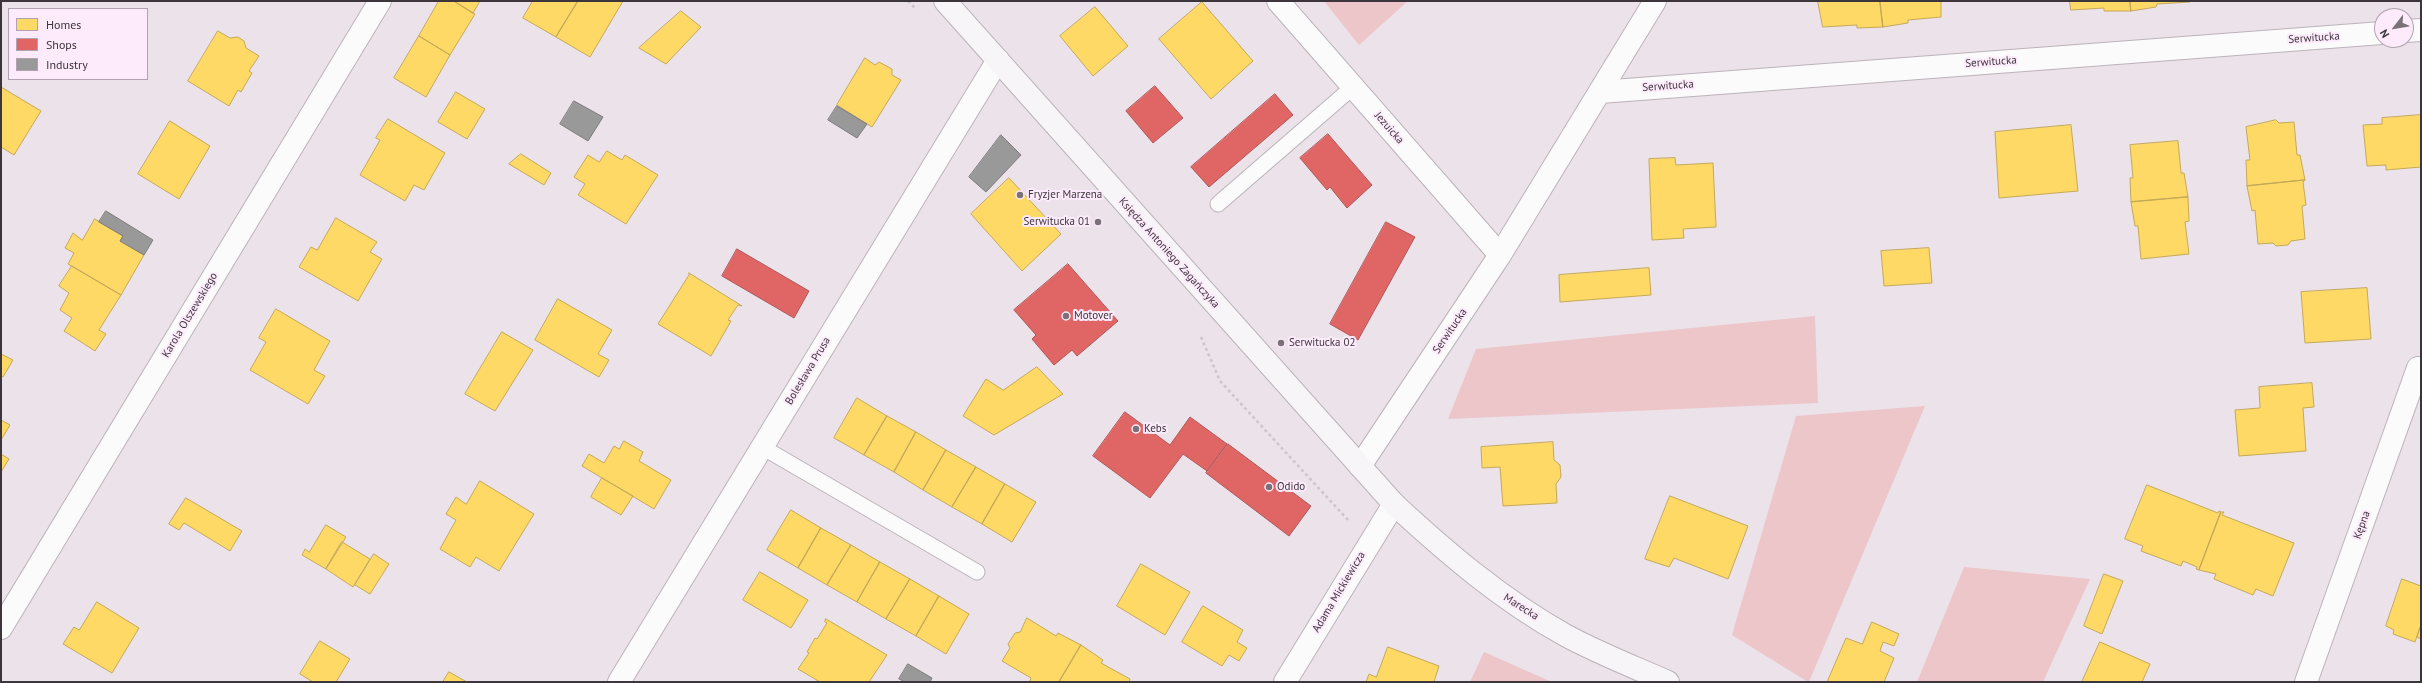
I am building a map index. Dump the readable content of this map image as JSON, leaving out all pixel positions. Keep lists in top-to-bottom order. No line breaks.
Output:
{"streets":{"street":["Serwitucka","Jezuicka","Księdza Antoniego Zagańczyka","Karola Olszewskiego","Bolesława Prusa","Kępna","Adama Mickiewicza","Marecka"]},"crossings":[["Serwitucka","Jezuicka"],["Serwitucka","Księdza Antoniego Zagańczyka"],["Księdza Antoniego Zagańczyka","Bolesława Prusa"],["Księdza Antoniego Zagańczyka","Adama Mickiewicza"],["Księdza Antoniego Zagańczyka","Marecka"],["Adama Mickiewicza","Marecka"]],"places":["Fryzjer Marzena","Serwitucka 01","Motover","Serwitucka 02","Kebs","Odido"],"legend":["Homes","Shops","Industry"],"north":"bottom left"}
